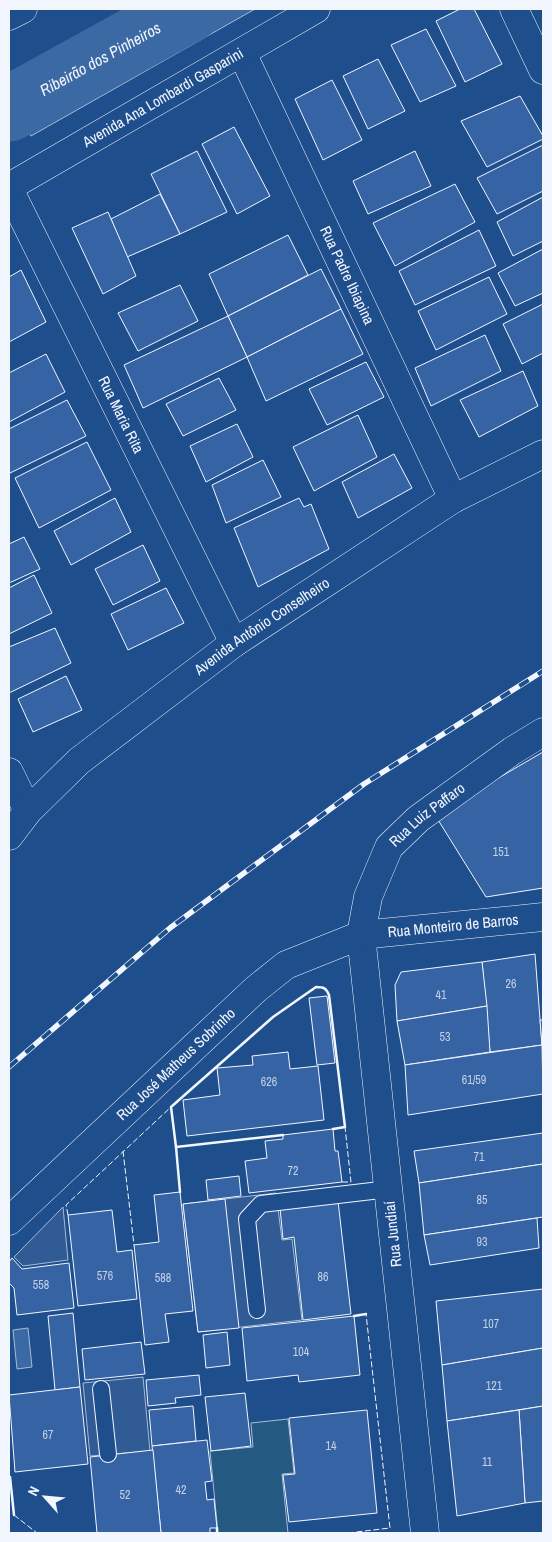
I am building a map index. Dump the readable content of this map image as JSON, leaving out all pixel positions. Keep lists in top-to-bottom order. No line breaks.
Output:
{"streets":{"street":["Avenida Ana Lombardi Gasparini","Rua Padre Ibiapina","Rua Maria Rita","Avenida Antônio Conselheiro","Rua Luiz Paffaro","Rua Monteiro de Barros","Rua José Matheus Sobrinho","Rua Jundiaí"]},"crossings":[["Avenida Ana Lombardi Gasparini","Rua Padre Ibiapina"],["Avenida Ana Lombardi Gasparini","Rua Maria Rita"],["Rua Padre Ibiapina","Avenida Antônio Conselheiro"],["Rua Maria Rita","Avenida Antônio Conselheiro"],["Rua Luiz Paffaro","Rua Monteiro de Barros"],["Rua Luiz Paffaro","Rua José Matheus Sobrinho"],["Rua Luiz Paffaro","Rua Jundiaí"],["Rua Monteiro de Barros","Rua José Matheus Sobrinho"],["Rua Monteiro de Barros","Rua Jundiaí"],["Rua José Matheus Sobrinho","Rua Jundiaí"]],"water":["Ribeirão dos Pinheiros"],"house_numbers":["151","26","41","53","61/59","626","71","72","85","93","576","86","588","558","107","104","121","67","14","11","42","52"],"north":"top left"}
